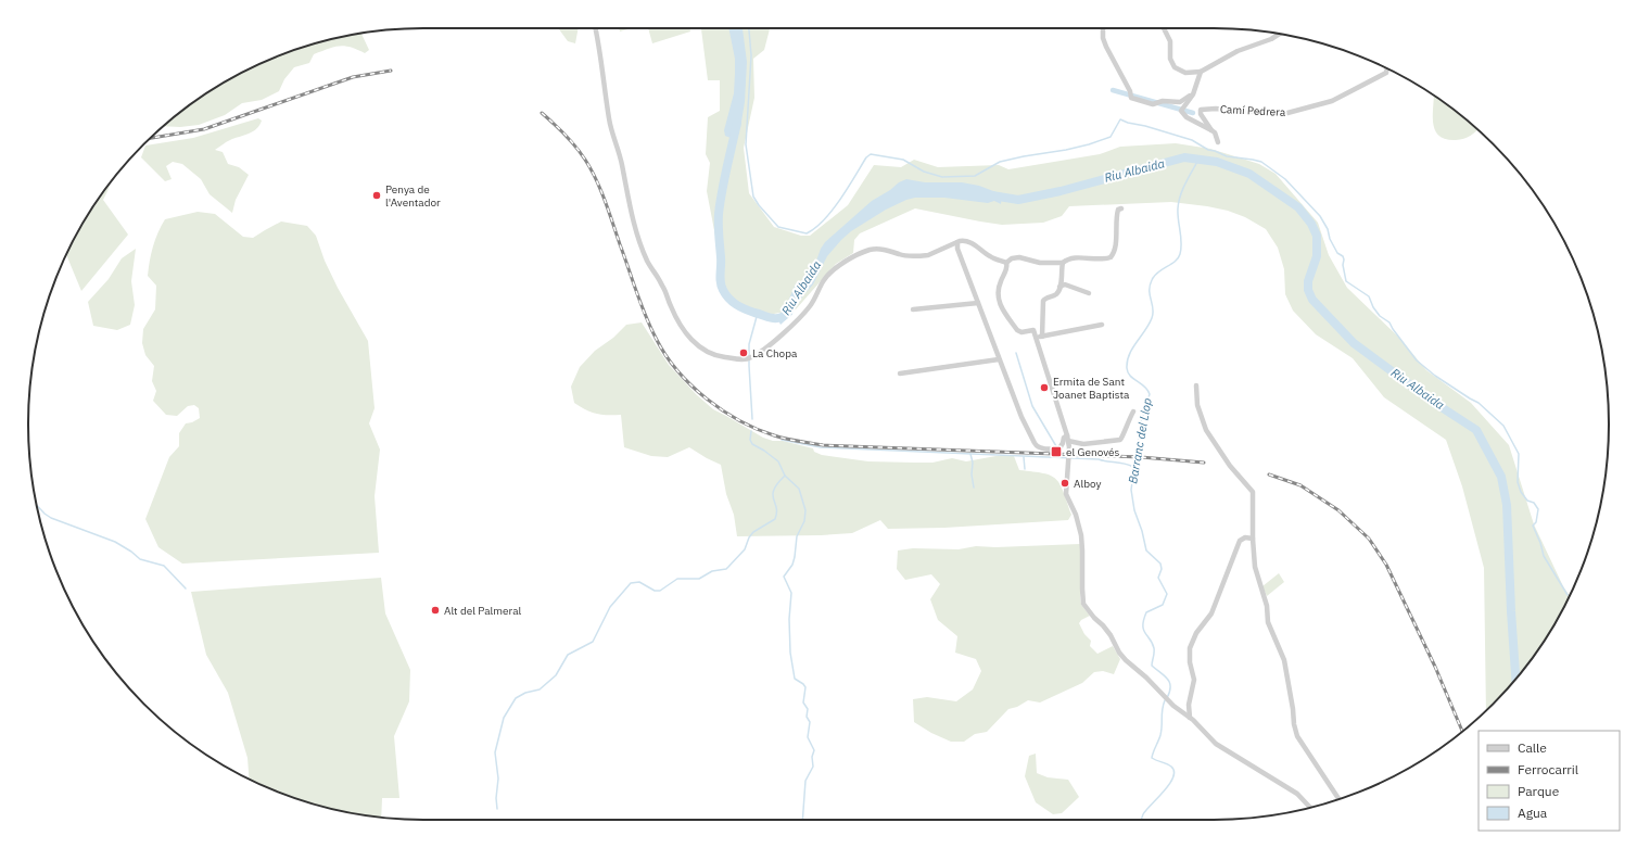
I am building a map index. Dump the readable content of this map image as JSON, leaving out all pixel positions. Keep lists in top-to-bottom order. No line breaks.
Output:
{"streets":{"street":["Camí Pedrera"]},"water":["Riu Albaida","Barranc del Llop"],"places":{"other":["Penya de l'Aventador","La Chopa","Ermita de Sant Joanet Baptista","Alboy","Alt del Palmeral"],"transit":["el Genovés"]},"legend":["Calle","Ferrocarril","Parque","Agua"]}
